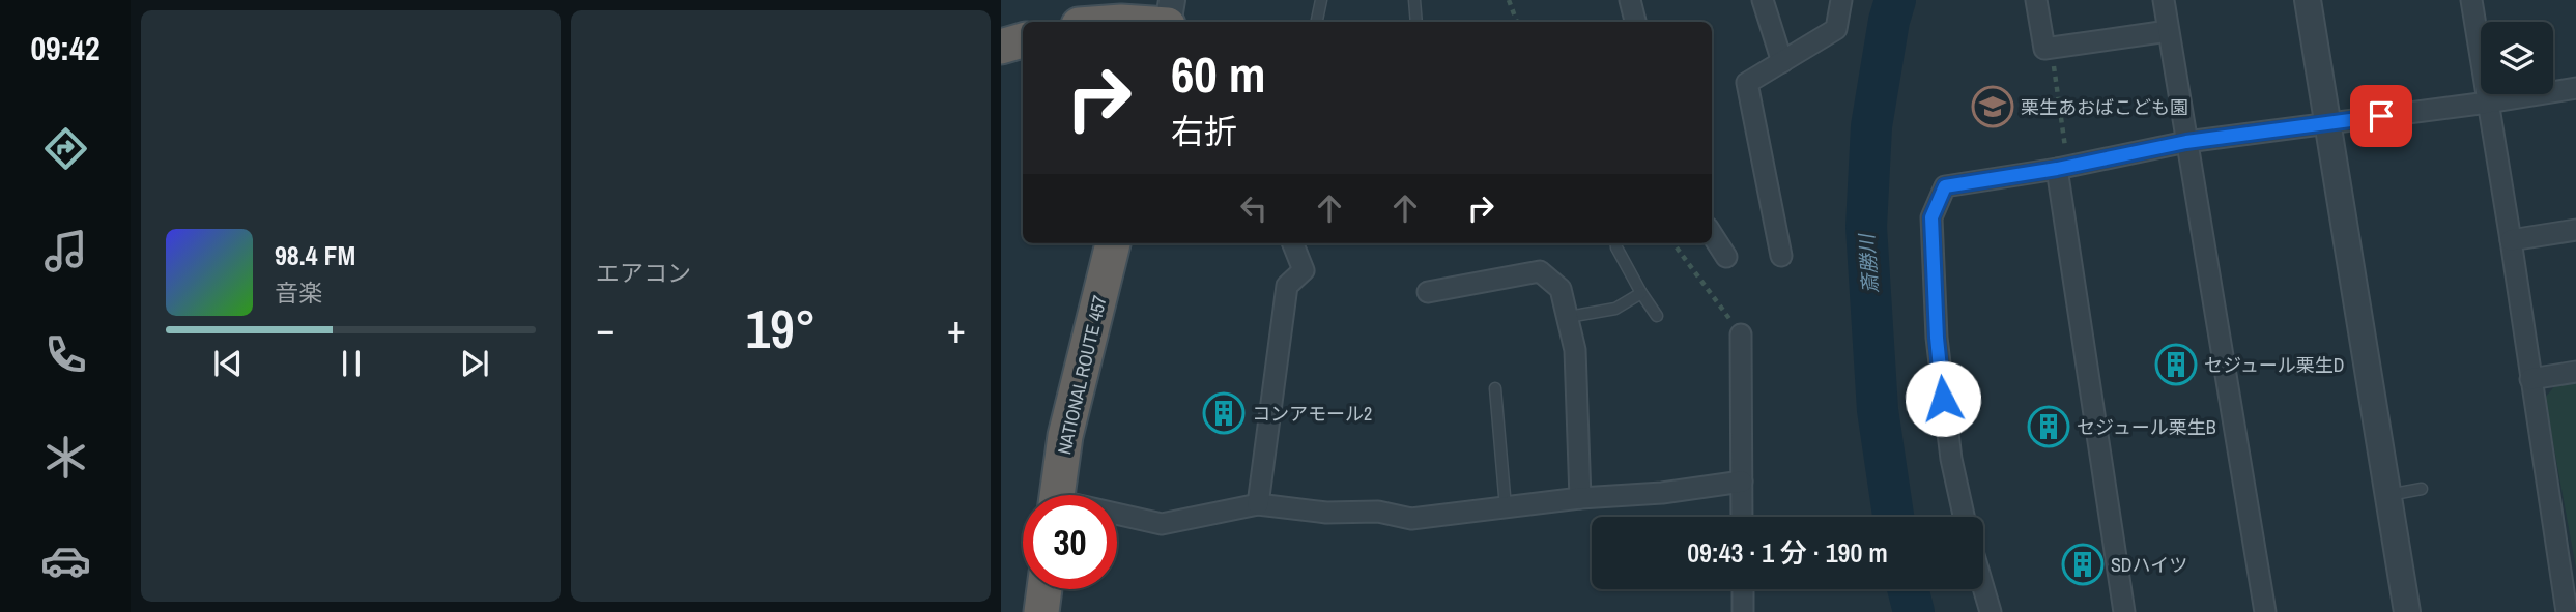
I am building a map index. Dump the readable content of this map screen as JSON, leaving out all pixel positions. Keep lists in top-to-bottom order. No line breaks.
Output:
{"streets":{"highway":["NATIONAL ROUTE 457"]},"water":["斎勝川"],"places":{"school or university":["栗生あおばこども園"],"building":["セジュール栗生D","コンアモール2","セジュール栗生B","SDハイツ"]},"page":{"tabs":"09:42","tile":"エアコン","turn":["60 m","右折"],"song":["98.4 FM","音楽"],"heat":["−","19°","+"],"limit":"30","trip":"09:43 · 1 分 · 190 m"}}
